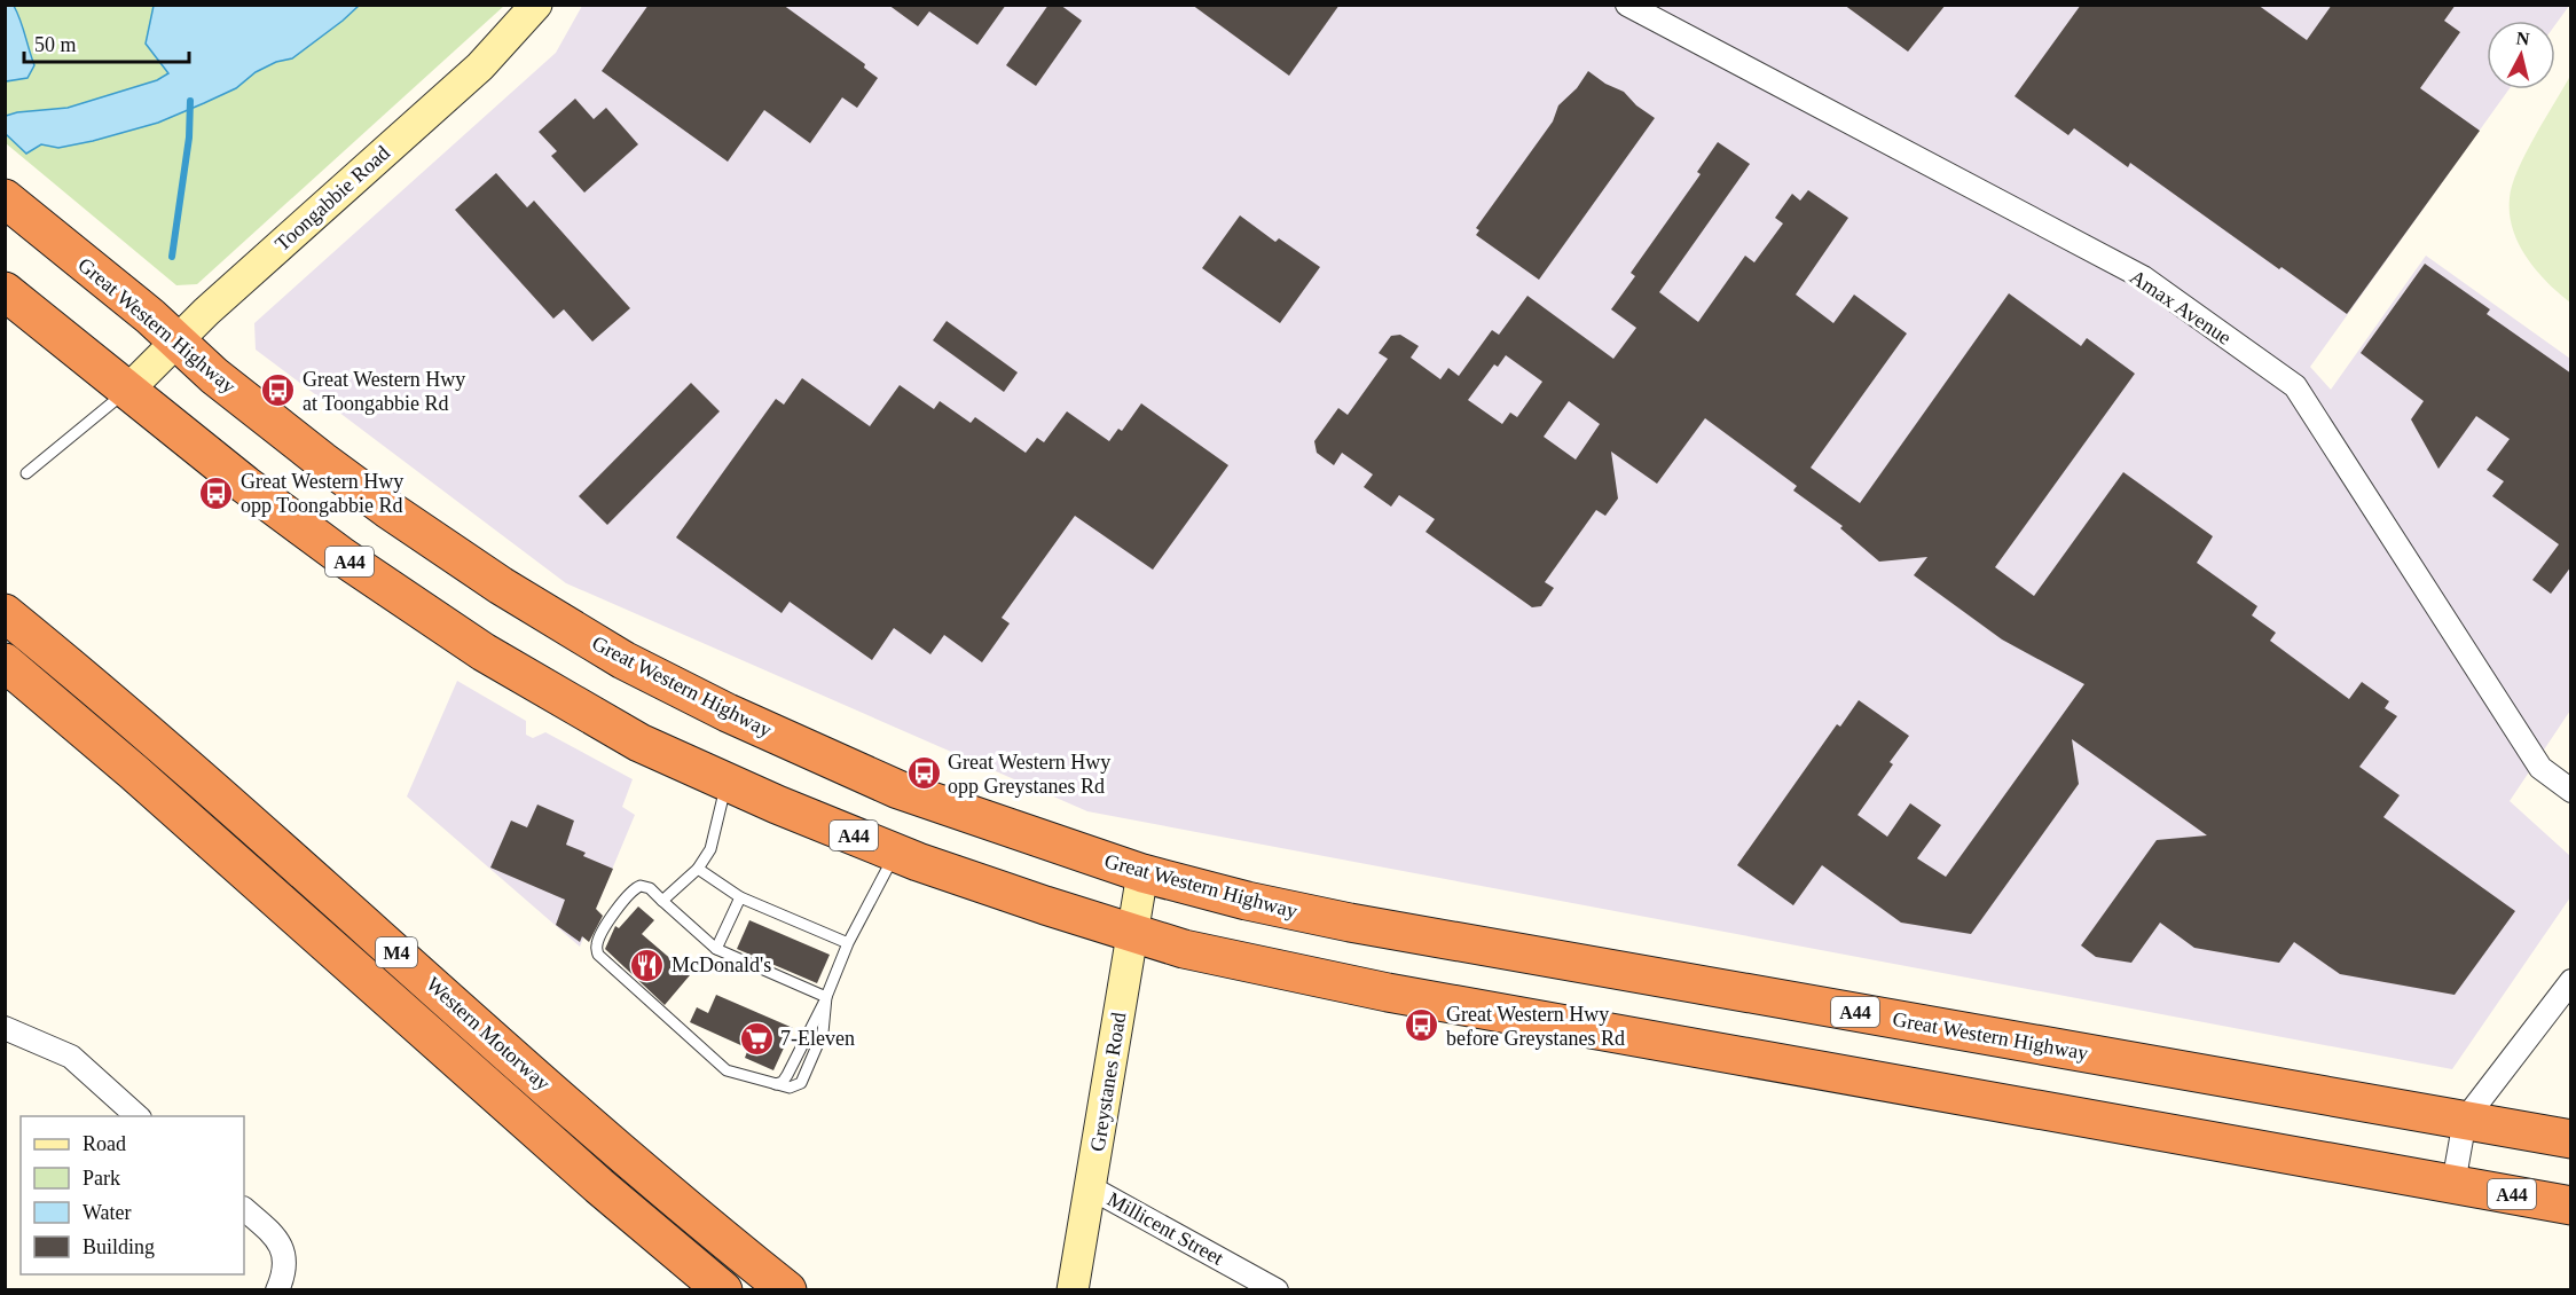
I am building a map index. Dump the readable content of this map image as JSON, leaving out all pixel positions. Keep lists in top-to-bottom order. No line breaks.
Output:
{"streets":{"highway":["Great Western Highway","A44","M4","Western Motorway"],"main road":["Toongabbie Road","Greystanes Road"],"street":["Amax Avenue","Millicent Street"]},"crossings":[["Toongabbie Road","Great Western Highway"],["Toongabbie Road","A44"],["Great Western Highway","Greystanes Road"],["A44","Greystanes Road"],["Greystanes Road","Millicent Street"]],"places":{"bus stop":["Great Western Hwy at Toongabbie Rd","Great Western Hwy opp Toongabbie Rd","Great Western Hwy opp Greystanes Rd","Great Western Hwy before Greystanes Rd"],"restaurant":["McDonald's"],"supermarket":["7-Eleven"]},"legend":["Road","Park","Water","Building"],"scale_bar":"50 m","north":"top"}
